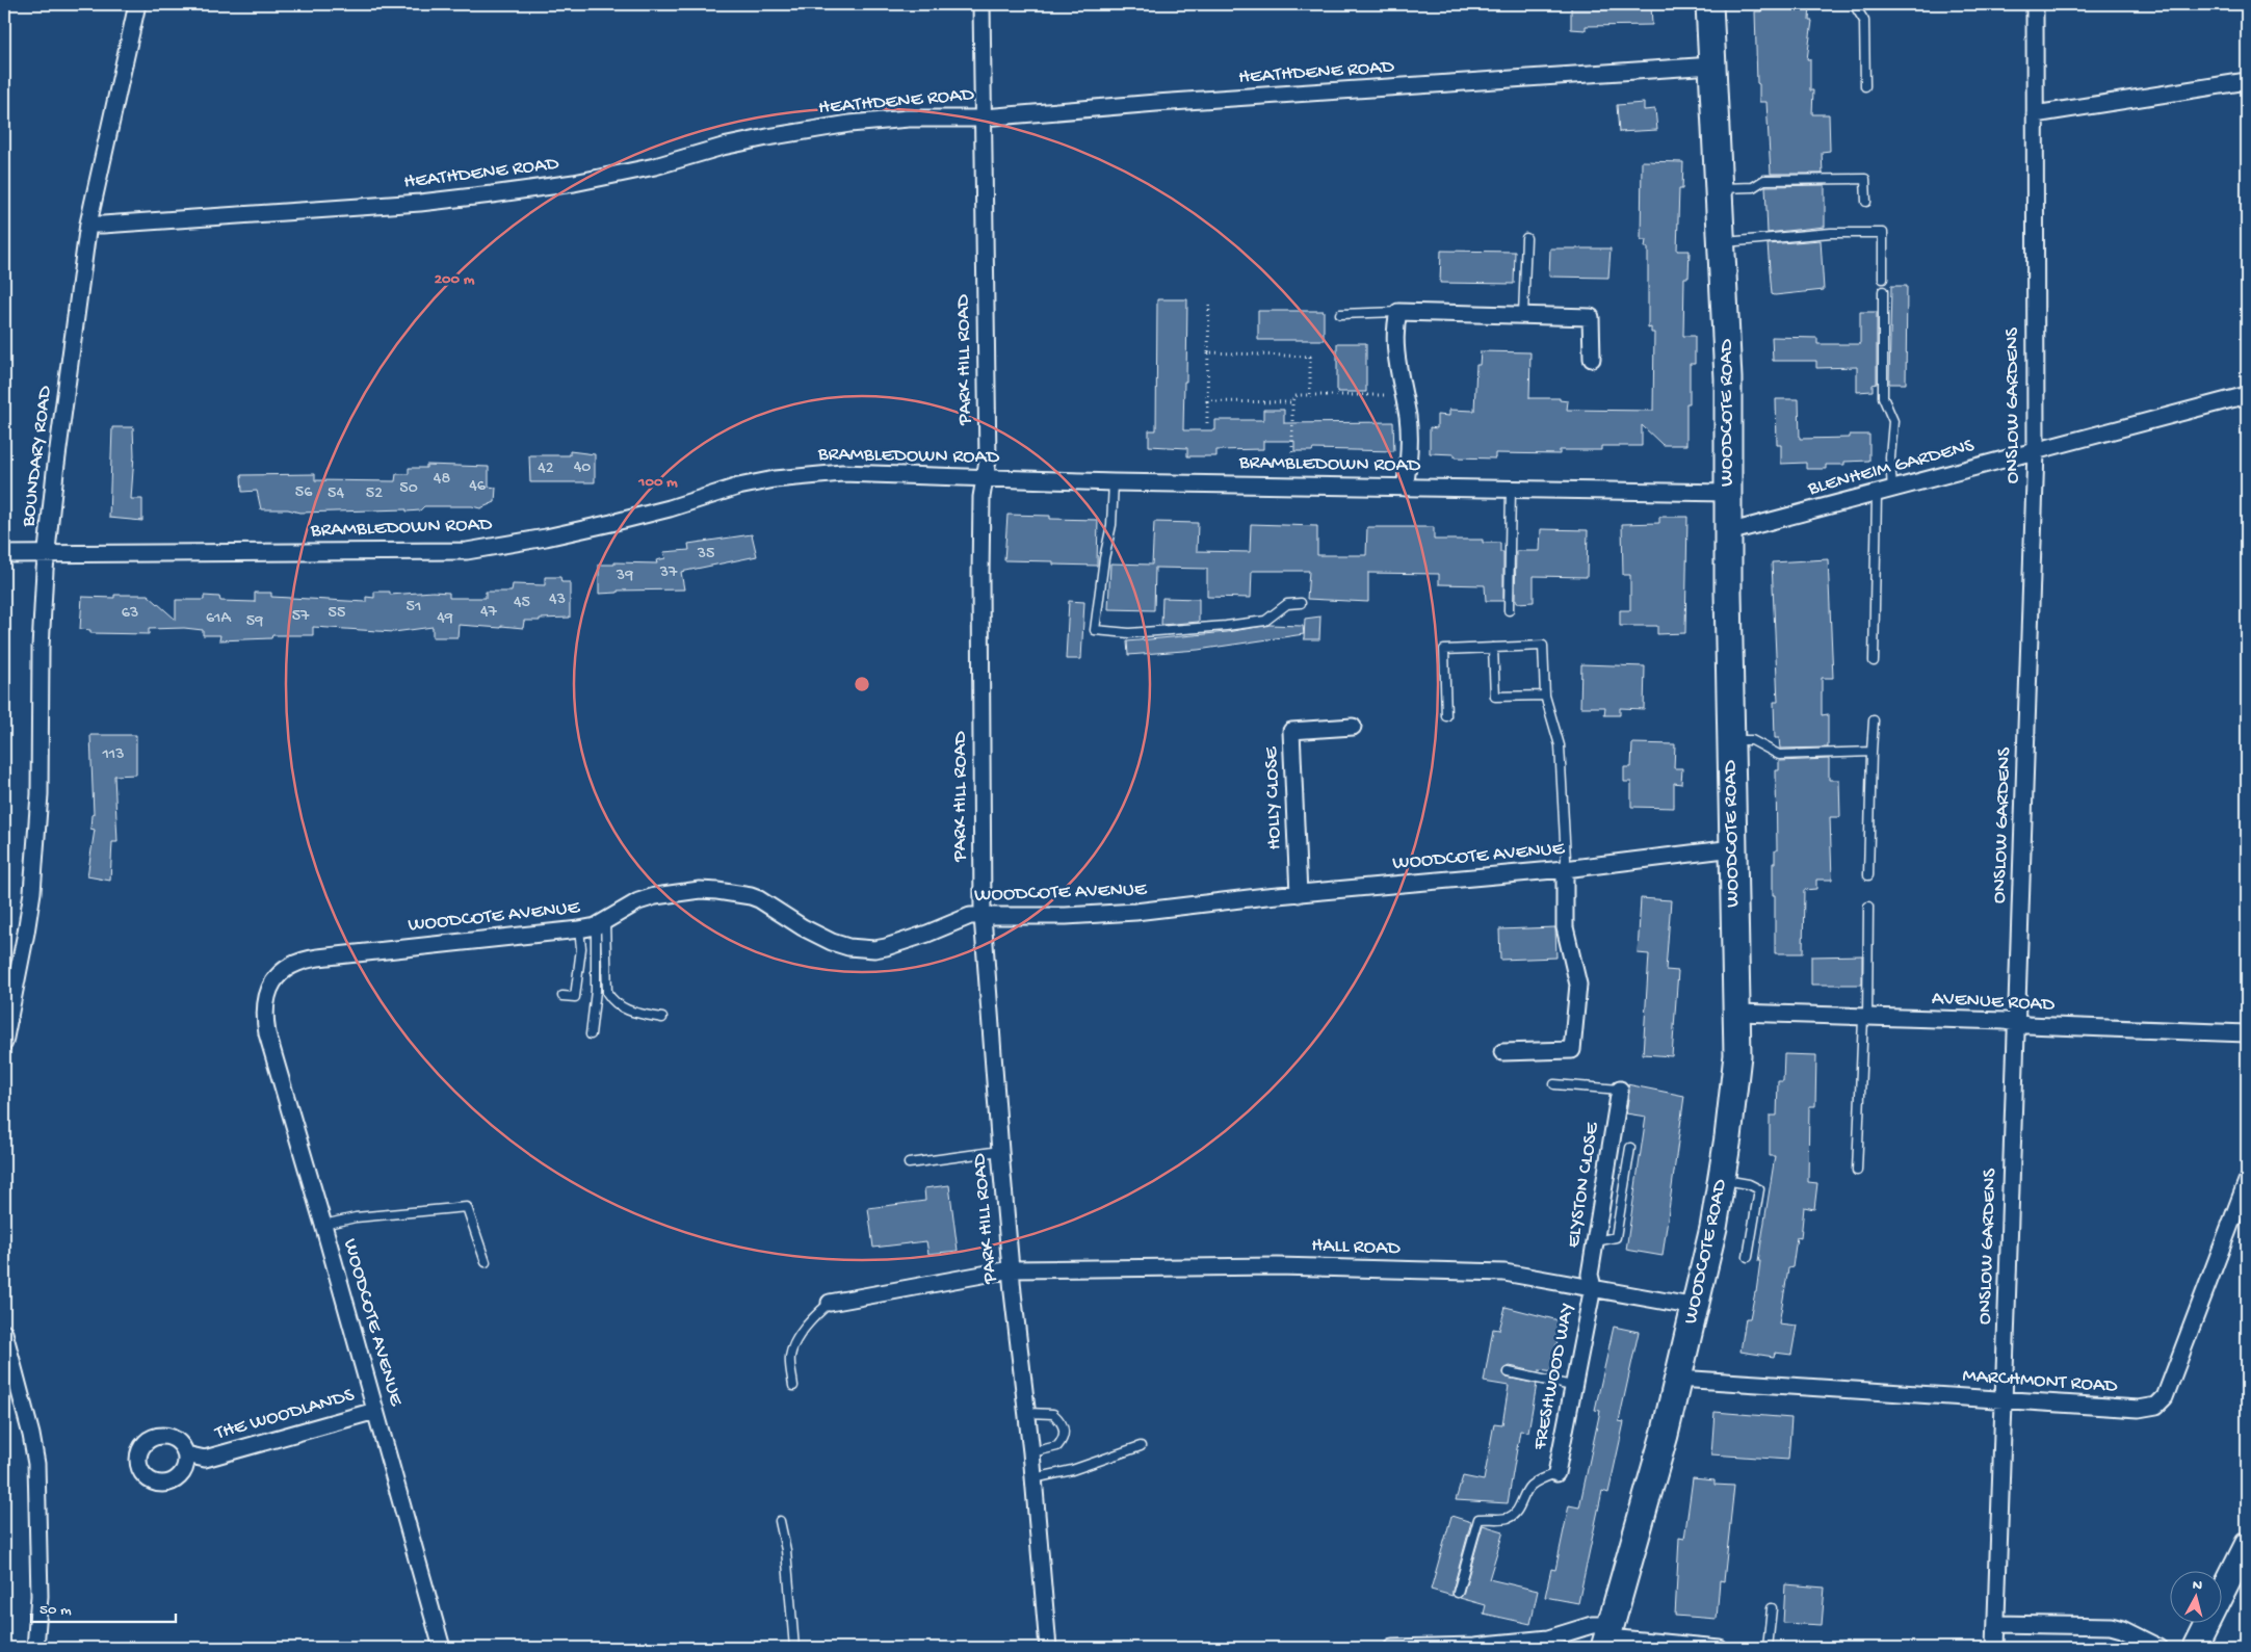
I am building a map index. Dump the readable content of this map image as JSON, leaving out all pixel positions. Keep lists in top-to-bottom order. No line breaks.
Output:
{"streets":{"main road":["WOODCOTE ROAD"],"street":["HEATHDENE ROAD","PARK HILL ROAD","ONSLOW GARDENS","BOUNDARY ROAD","BRAMBLEDOWN ROAD","BLENHEIM GARDENS","HOLLY CLOSE","WOODCOTE AVENUE","AVENUE ROAD","ELYSTON CLOSE","HALL ROAD","FRESHWOOD WAY","MARCHMONT ROAD","THE WOODLANDS"]},"crossings":[["HEATHDENE ROAD","PARK HILL ROAD"],["HEATHDENE ROAD","WOODCOTE ROAD"],["HEATHDENE ROAD","BOUNDARY ROAD"],["PARK HILL ROAD","BRAMBLEDOWN ROAD"],["PARK HILL ROAD","WOODCOTE AVENUE"],["PARK HILL ROAD","HALL ROAD"],["ONSLOW GARDENS","BLENHEIM GARDENS"],["ONSLOW GARDENS","AVENUE ROAD"],["ONSLOW GARDENS","MARCHMONT ROAD"],["WOODCOTE ROAD","BRAMBLEDOWN ROAD"],["WOODCOTE ROAD","BLENHEIM GARDENS"],["WOODCOTE ROAD","WOODCOTE AVENUE"],["WOODCOTE ROAD","AVENUE ROAD"],["WOODCOTE ROAD","HALL ROAD"],["WOODCOTE ROAD","MARCHMONT ROAD"],["BOUNDARY ROAD","BRAMBLEDOWN ROAD"],["HOLLY CLOSE","WOODCOTE AVENUE"],["WOODCOTE AVENUE","THE WOODLANDS"],["ELYSTON CLOSE","HALL ROAD"],["ELYSTON CLOSE","FRESHWOOD WAY"],["HALL ROAD","FRESHWOOD WAY"]],"house_numbers":["40","42","48","46","50","56","54","52","35","37","39","43","45","51","47","63","55","57","61A","49","59","113"],"scale_bar":"50 m","north":"top","rings":["200 m","100 m"]}
